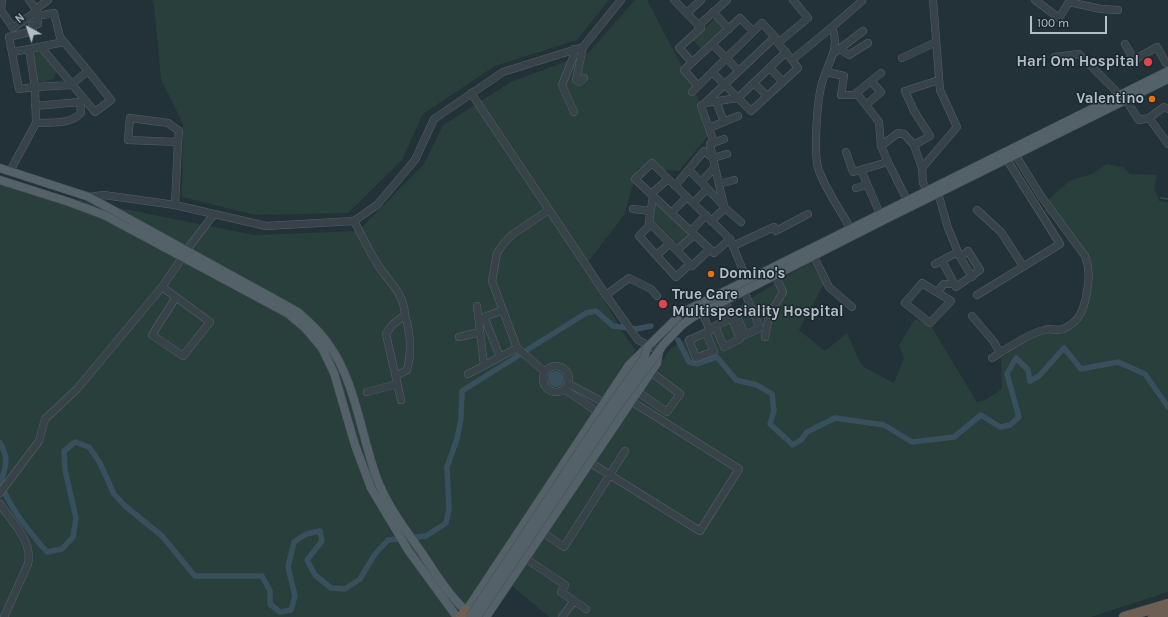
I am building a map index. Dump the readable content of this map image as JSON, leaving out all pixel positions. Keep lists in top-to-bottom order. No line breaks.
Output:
{"places":["Hari Om Hospital","Valentino","Domino's","True Care Multispeciality Hospital"],"scale_bar":"100 m","north":"top left"}
